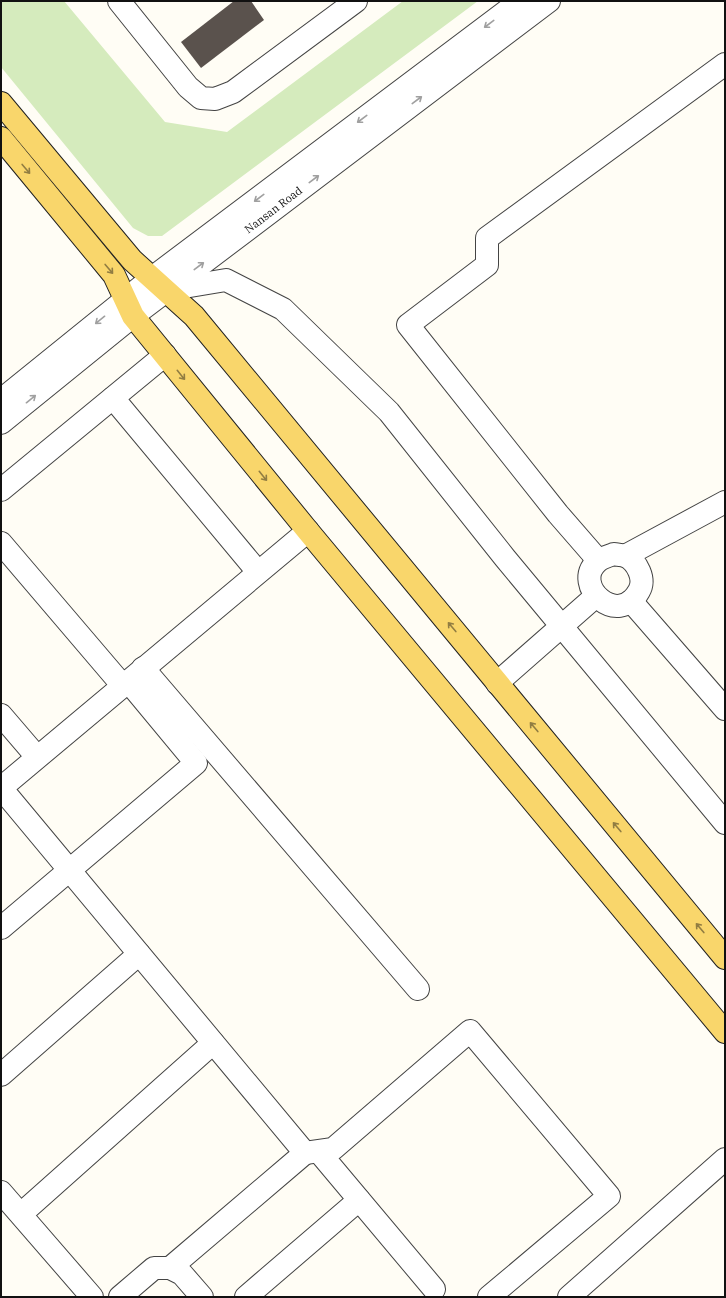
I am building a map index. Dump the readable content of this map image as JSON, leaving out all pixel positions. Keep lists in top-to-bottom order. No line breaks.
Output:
{"streets":{"street":["Nansan Road"]}}
